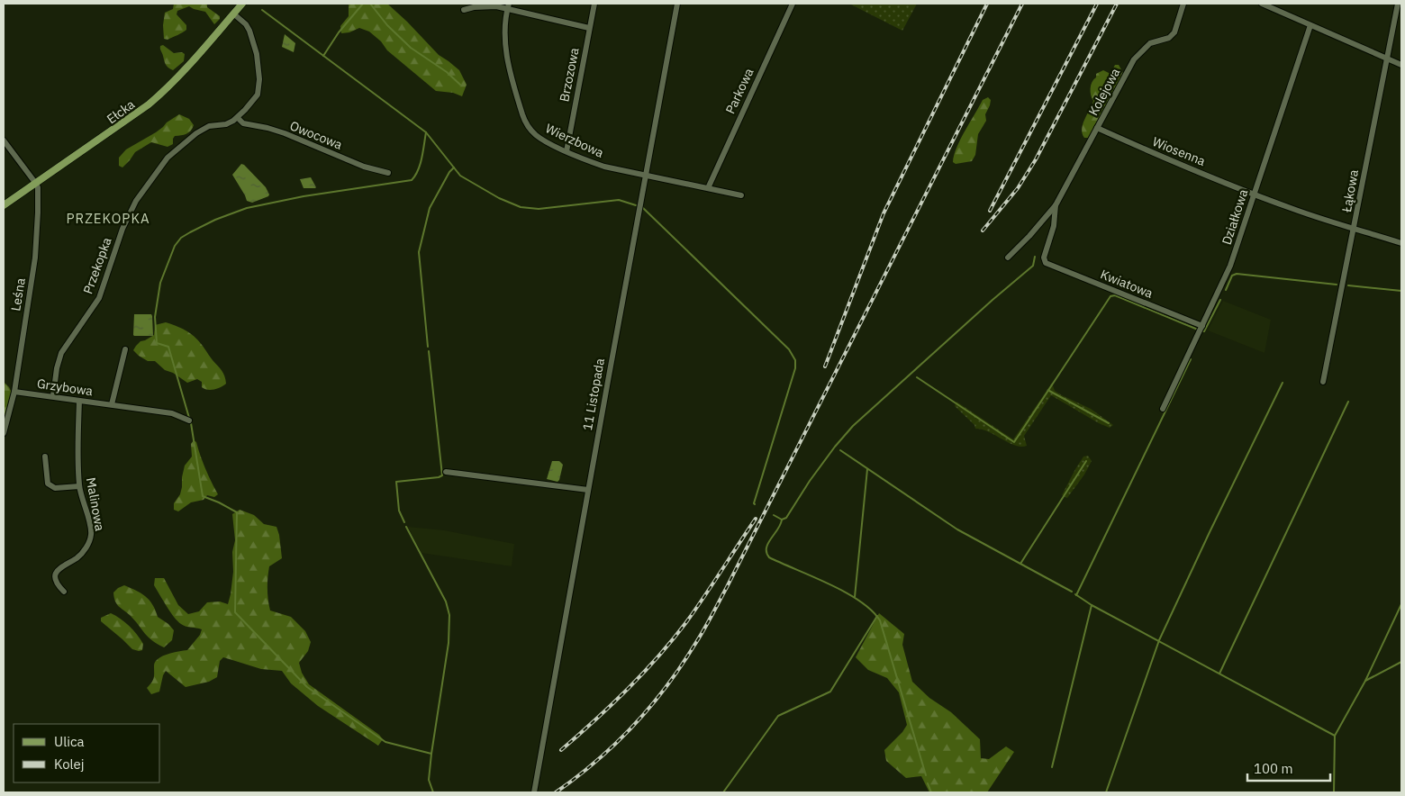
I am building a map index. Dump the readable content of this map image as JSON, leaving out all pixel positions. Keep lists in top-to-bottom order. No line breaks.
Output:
{"streets":{"main road":["Ełcka"],"street":["Brzozowa","Parkowa","Kolejowa","Owocowa","Wierzbowa","Wiosenna","Łąkowa","Działkowa","Przekopka","Kwiatowa","Leśna","Grzybowa","11 Listopada","Malinowa"]},"crossings":[["Brzozowa","Wierzbowa"],["Parkowa","Wierzbowa"],["Kolejowa","Wiosenna"],["Kolejowa","Kwiatowa"],["Ełcka","Przekopka"],["Ełcka","Leśna"],["Owocowa","Przekopka"],["Wierzbowa","11 Listopada"],["Wiosenna","Łąkowa"],["Wiosenna","Działkowa"],["Działkowa","Kwiatowa"],["Przekopka","Grzybowa"],["Leśna","Grzybowa"],["Grzybowa","Malinowa"]],"districts":["PRZEKOPKA"],"legend":["Ulica","Kolej"],"scale_bar":"100 m"}
